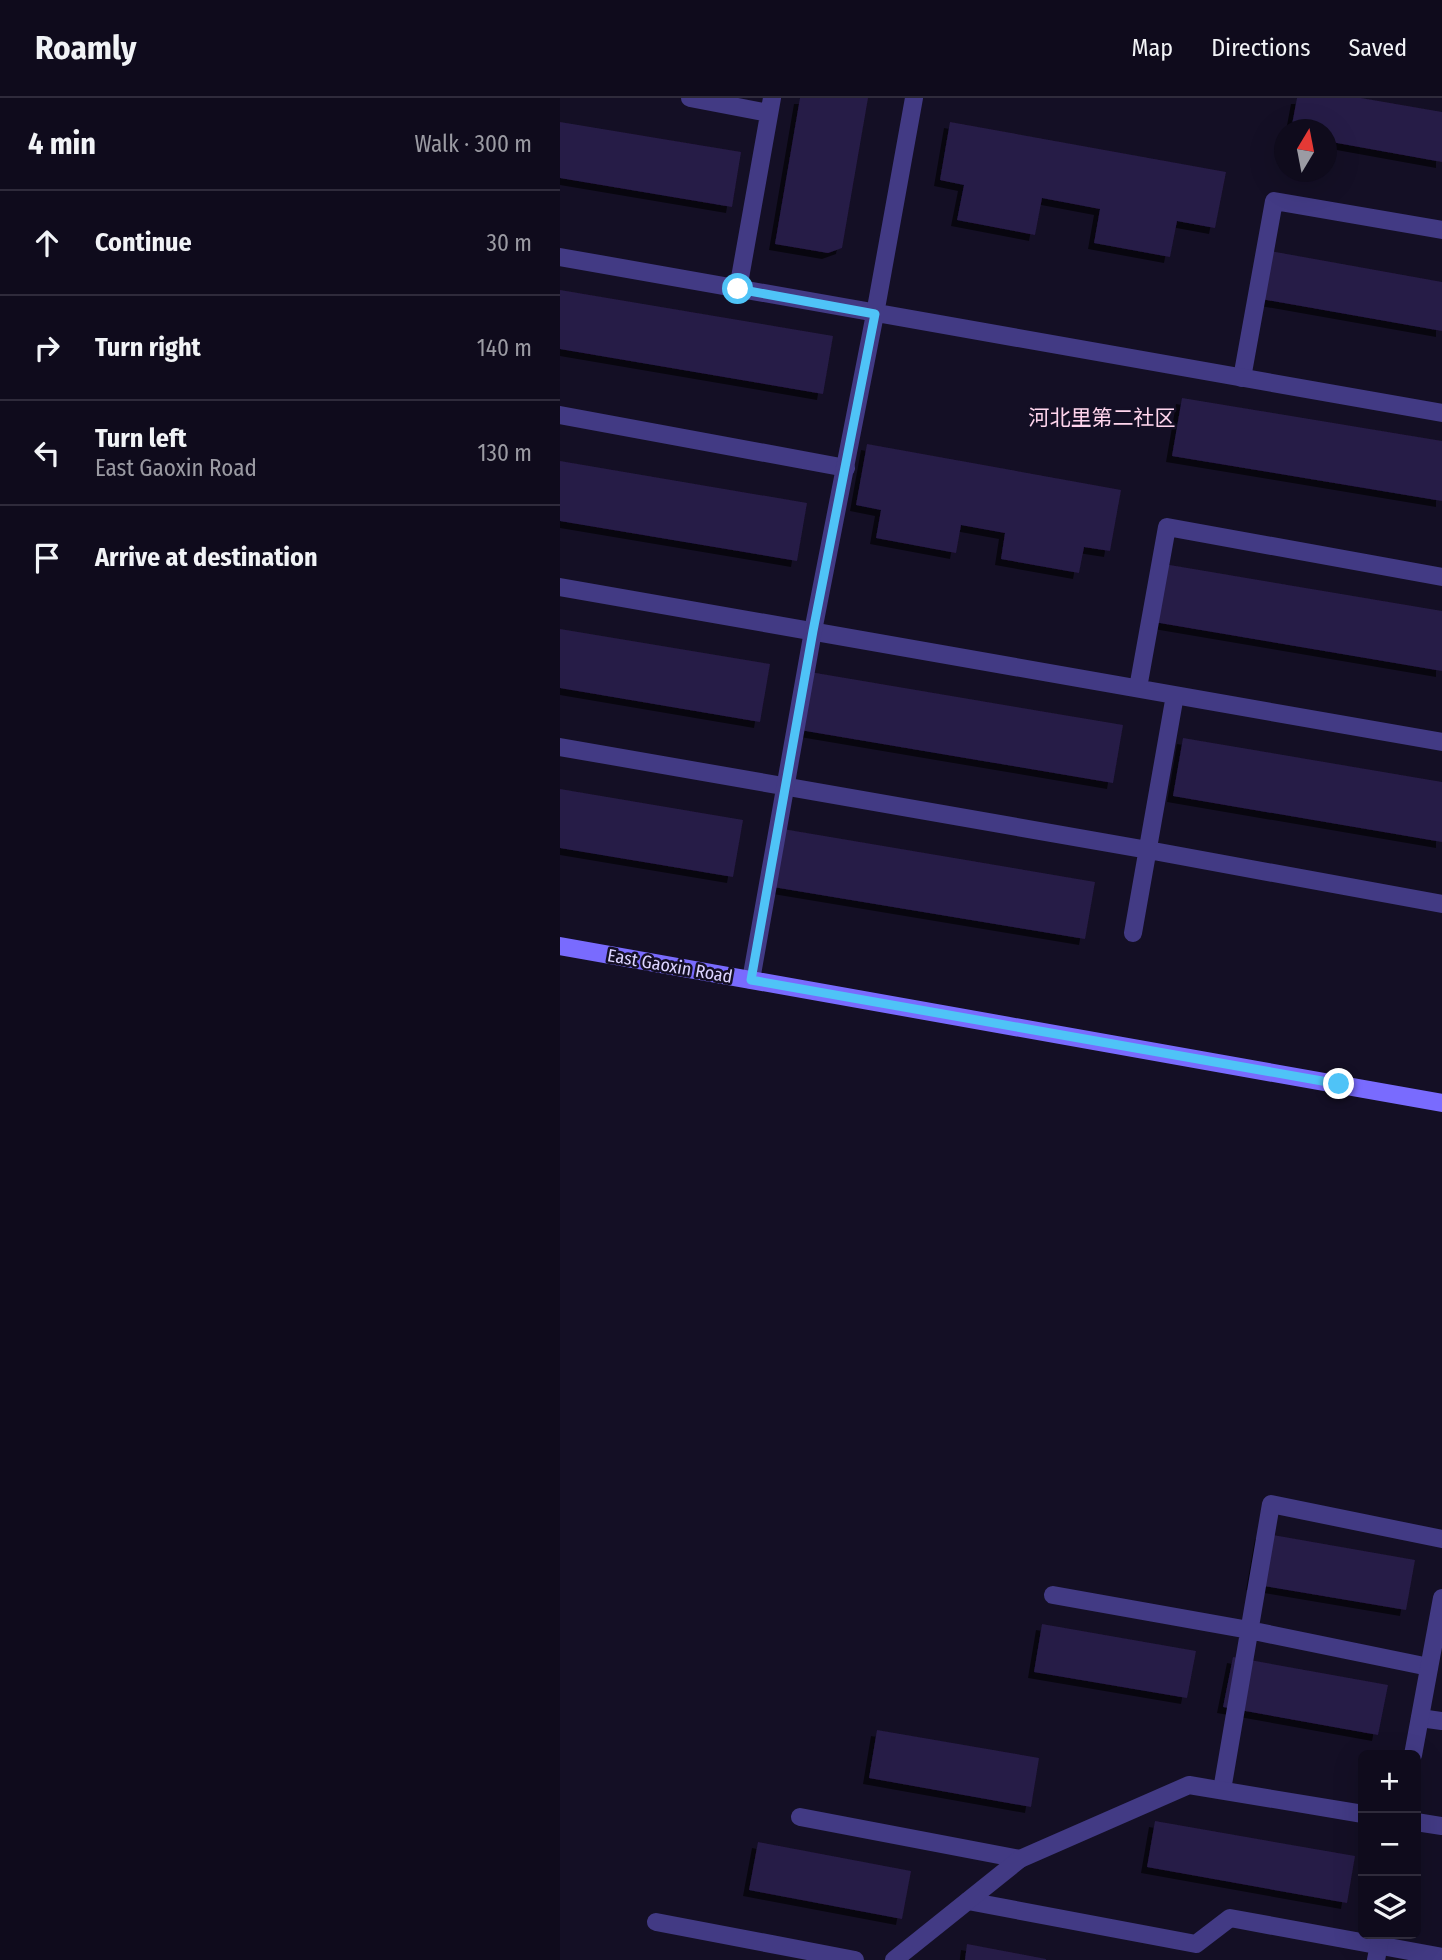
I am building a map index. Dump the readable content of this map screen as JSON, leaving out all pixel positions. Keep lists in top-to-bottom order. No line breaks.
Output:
{"streets":{"street":["East Gaoxin Road"]},"districts":["河北里第二社区"],"north":"top","page":{"header":"Roamly","nav":["Map","Directions","Saved"],"heading":["4 min","Walk · 300 m"],"list":[["Continue","30 m"],["Turn right","140 m"],["Turn left","East Gaoxin Road","130 m"],"Arrive at destination"],"map_buttons":["+","−"]}}
